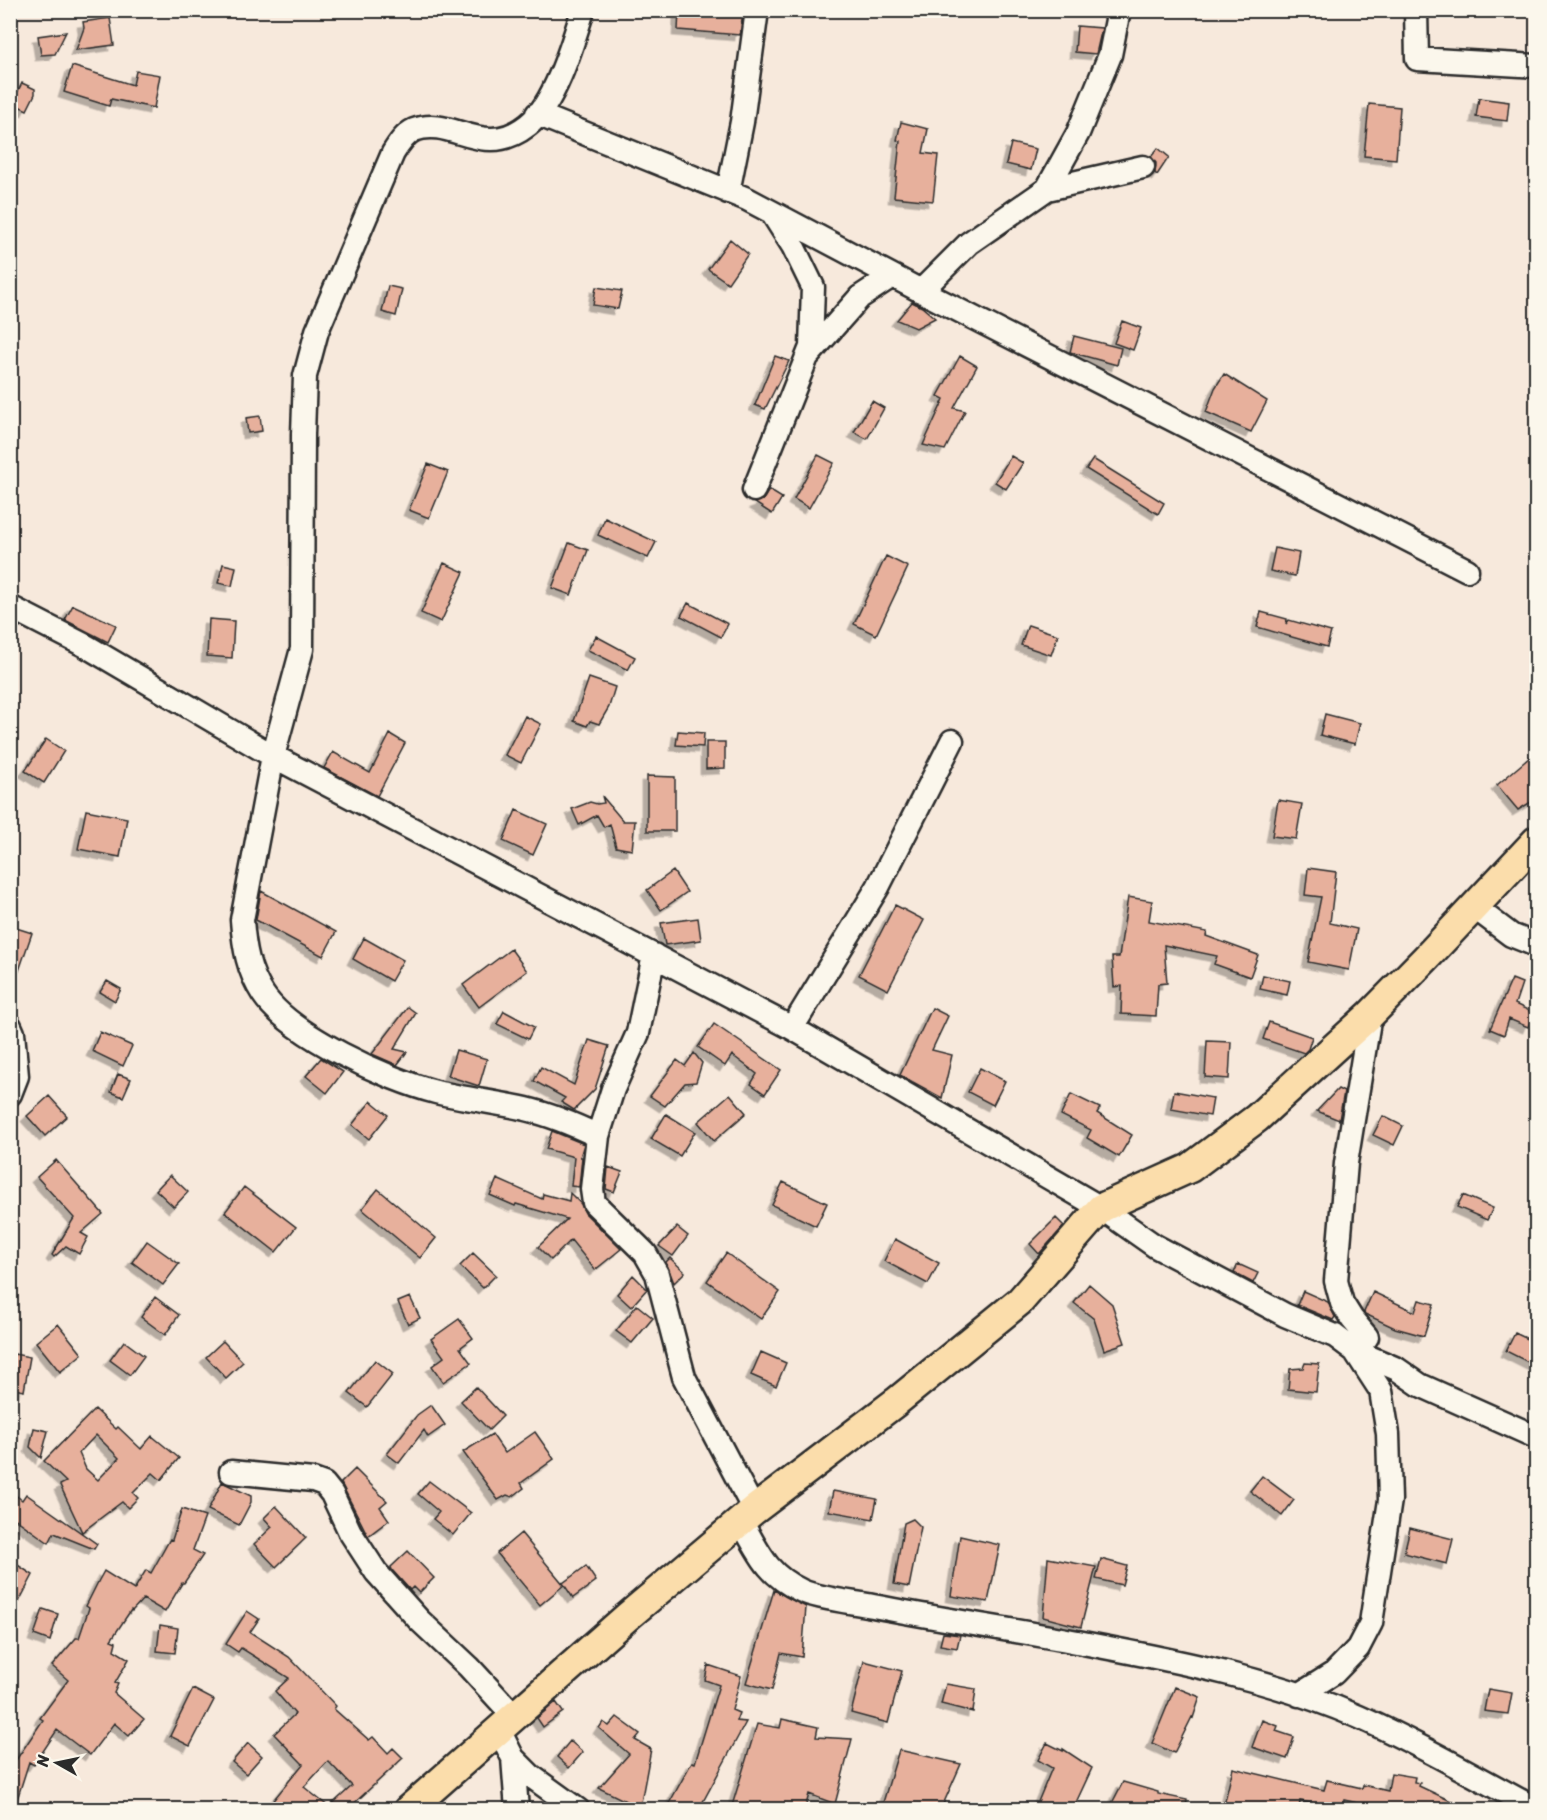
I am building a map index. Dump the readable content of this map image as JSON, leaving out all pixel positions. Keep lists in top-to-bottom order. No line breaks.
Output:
{"north":"left"}
